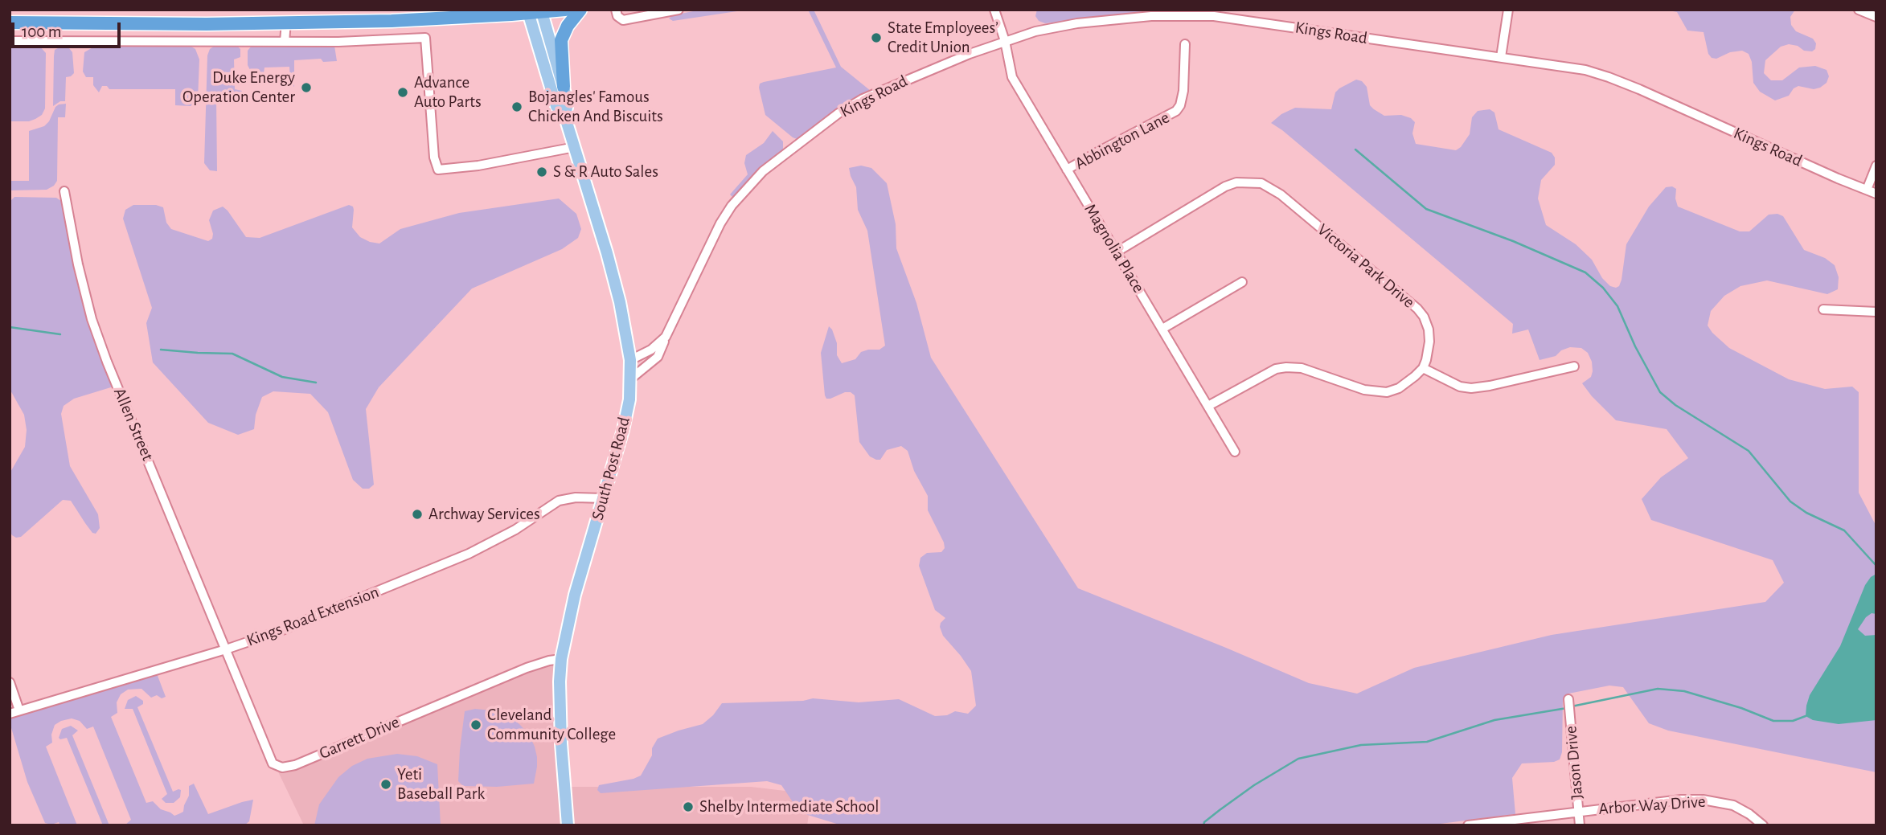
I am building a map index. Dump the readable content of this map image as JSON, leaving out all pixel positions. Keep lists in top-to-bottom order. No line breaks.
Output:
{"streets":{"main road":["South Post Road"],"street":["Kings Road","Abbington Lane","Magnolia Place","Victoria Park Drive","Allen Street","Kings Road Extension","Garrett Drive","Jason Drive","Arbor Way Drive"]},"crossings":[["Kings Road","Magnolia Place"],["Kings Road","South Post Road"],["Abbington Lane","Magnolia Place"],["Magnolia Place","Victoria Park Drive"],["Allen Street","Kings Road Extension"],["Allen Street","Garrett Drive"],["South Post Road","Kings Road Extension"],["South Post Road","Garrett Drive"],["Kings Road Extension","Garrett Drive"],["Jason Drive","Arbor Way Drive"]],"places":["State Employees’ Credit Union","Duke Energy Operation Center","Advance Auto Parts","Bojangles' Famous Chicken And Biscuits","S & R Auto Sales","Archway Services","Cleveland Community College","Yeti Baseball Park","Shelby Intermediate School"],"scale_bar":"100 m"}
